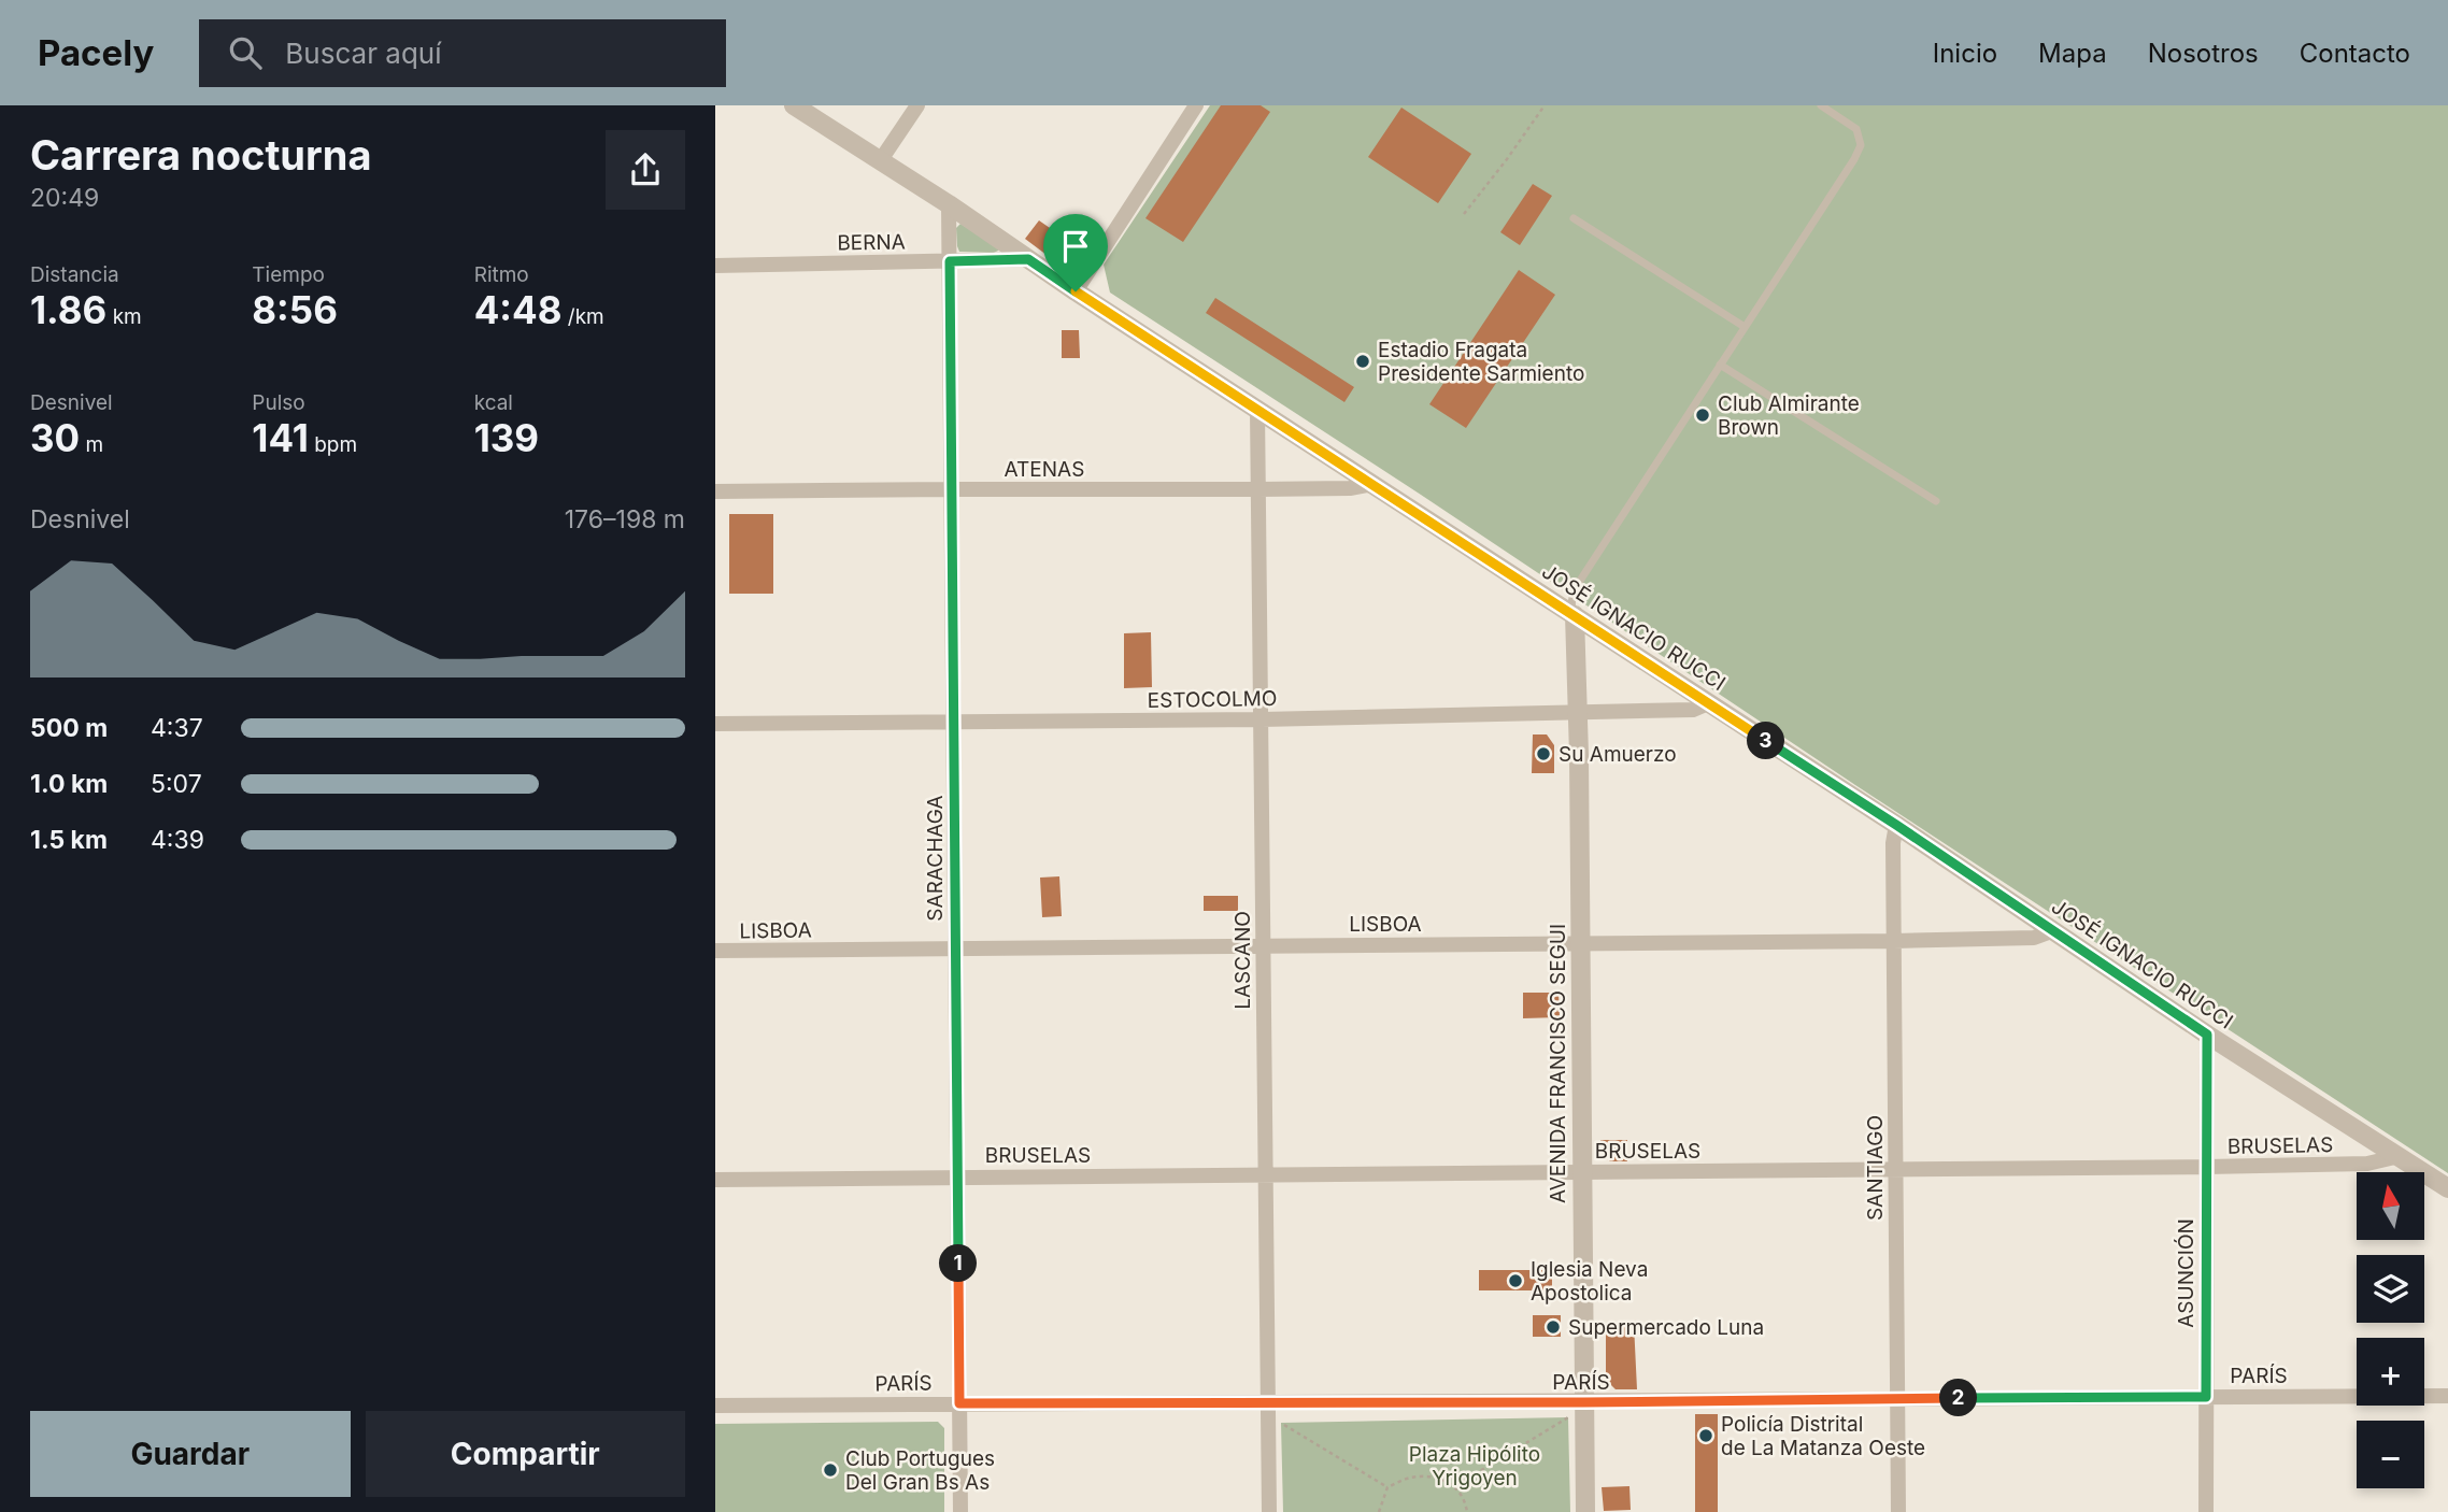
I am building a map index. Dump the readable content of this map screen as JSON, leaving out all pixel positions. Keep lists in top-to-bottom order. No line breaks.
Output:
{"streets":{"street":["BERNA","ATENAS","JOSÉ IGNACIO RUCCI","ESTOCOLMO","SARACHAGA","LISBOA","LASCANO","AVENIDA FRANCISCO SEGUI","BRUSELAS","SANTIAGO","ASUNCIÓN","PARÍS"]},"crossings":[["BERNA","JOSÉ IGNACIO RUCCI"],["BERNA","SARACHAGA"],["ATENAS","JOSÉ IGNACIO RUCCI"],["ATENAS","SARACHAGA"],["ATENAS","LASCANO"],["JOSÉ IGNACIO RUCCI","ESTOCOLMO"],["JOSÉ IGNACIO RUCCI","SARACHAGA"],["JOSÉ IGNACIO RUCCI","LISBOA"],["JOSÉ IGNACIO RUCCI","LASCANO"],["JOSÉ IGNACIO RUCCI","AVENIDA FRANCISCO SEGUI"],["JOSÉ IGNACIO RUCCI","BRUSELAS"],["JOSÉ IGNACIO RUCCI","SANTIAGO"],["JOSÉ IGNACIO RUCCI","ASUNCIÓN"],["ESTOCOLMO","SARACHAGA"],["ESTOCOLMO","LASCANO"],["ESTOCOLMO","AVENIDA FRANCISCO SEGUI"],["SARACHAGA","LISBOA"],["SARACHAGA","BRUSELAS"],["SARACHAGA","PARÍS"],["LISBOA","LASCANO"],["LISBOA","AVENIDA FRANCISCO SEGUI"],["LISBOA","SANTIAGO"],["LASCANO","BRUSELAS"],["LASCANO","PARÍS"],["AVENIDA FRANCISCO SEGUI","BRUSELAS"],["AVENIDA FRANCISCO SEGUI","PARÍS"],["BRUSELAS","SANTIAGO"],["BRUSELAS","ASUNCIÓN"],["SANTIAGO","PARÍS"],["ASUNCIÓN","PARÍS"]],"parks":["Plaza Hipólito Yrigoyen"],"places":["Estadio Fragata Presidente Sarmiento","Club Almirante Brown","Su Amuerzo","Iglesia Neva Apostolica","Supermercado Luna","Policía Distrital de La Matanza Oeste","Club Portugues Del Gran Bs As"],"north":"top","page":{"header":"Pacely","search":"Buscar aquí","nav":["Inicio","Mapa","Nosotros","Contacto"],"heading":["Carrera nocturna","20:49"],"stats":[["Distancia","1.86 km"],["Tiempo","8:56"],["Ritmo","4:48 /km"],["Desnivel","30 m"],["Pulso","141 bpm"],["kcal","139"]],"chart":["Desnivel","176–198 m"],"list":[{"name":"500 m","note":"4:37"},{"name":"1.0 km","note":"5:07"},{"name":"1.5 km","note":"4:39"}],"pins":["3","1","2"],"map_buttons":["+","−"],"buttons":["Guardar","Compartir"]}}
